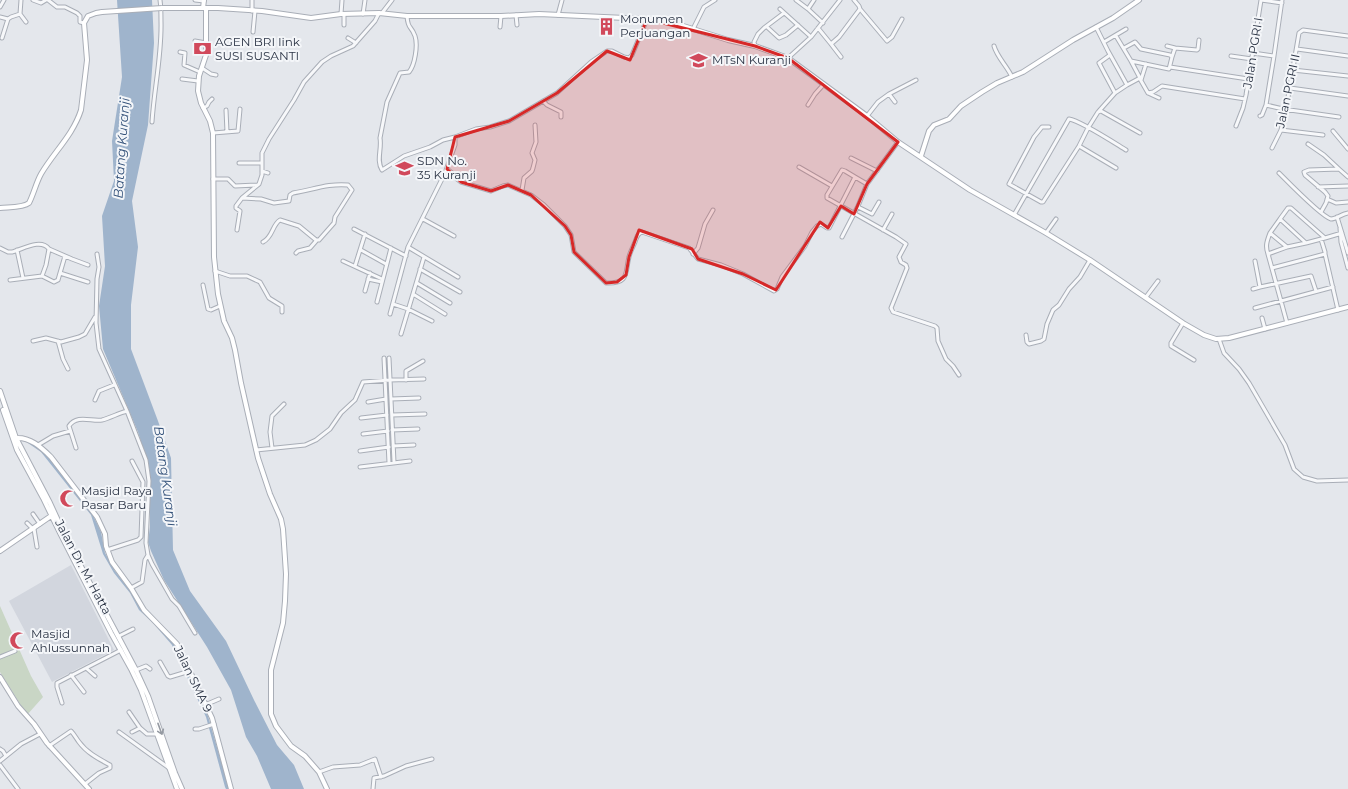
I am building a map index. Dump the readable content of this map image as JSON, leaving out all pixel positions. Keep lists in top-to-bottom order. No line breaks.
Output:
{"streets":{"street":["Jalan PGRI I","Jalan PGRI II","Jalan Dr. M. Hatta","Jalan SMA 9"]},"crossings":[["Jalan Dr. M. Hatta","Jalan SMA 9"]],"water":["Batang Kuranji"],"places":{"building":["Monumen Perjuangan"],"bank":["AGEN BRI link SUSI SUSANTI"],"school or university":["MTsN Kuranji","SDN No. 35 Kuranji"],"mosque":["Masjid Raya Pasar Baru","Masjid Ahlussunnah"]}}
